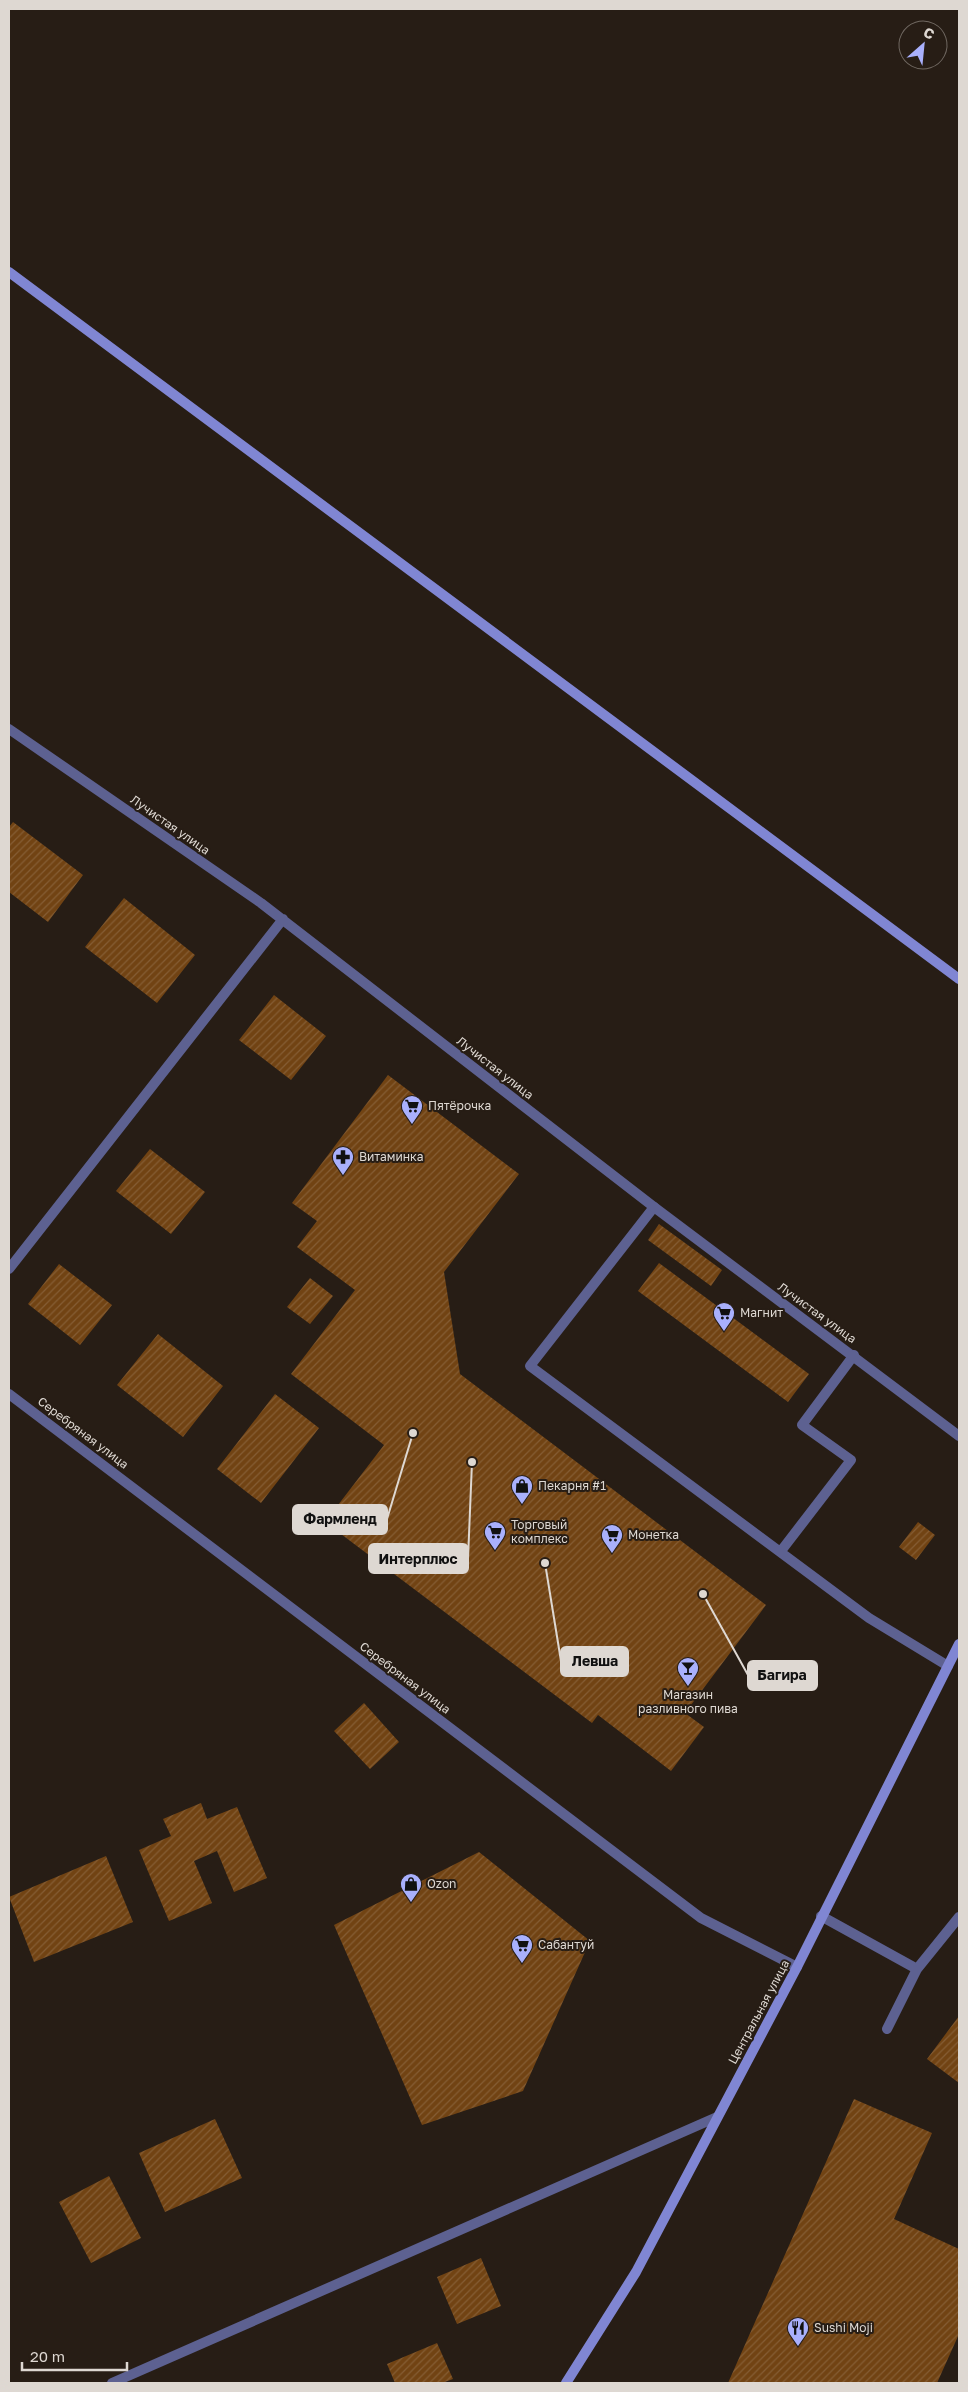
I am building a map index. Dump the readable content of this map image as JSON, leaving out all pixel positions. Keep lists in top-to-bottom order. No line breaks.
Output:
{"streets":{"main road":["Центральная улица"],"street":["Лучистая улица","Серебряная улица"]},"crossings":[["Серебряная улица","Центральная улица"]],"places":{"supermarket":["Пятёрочка","Магнит","Торговый комплекс","Монетка","Сабантуй"],"pharmacy":["Витаминка"],"other":["Фармленд","Интерплюс","Левша","Багира"],"shop":["Пекарня #1","Ozon"],"bar":["Магазин разливного пива"],"restaurant":["Sushi Moji"]},"scale_bar":"20 m","north":"top right"}
